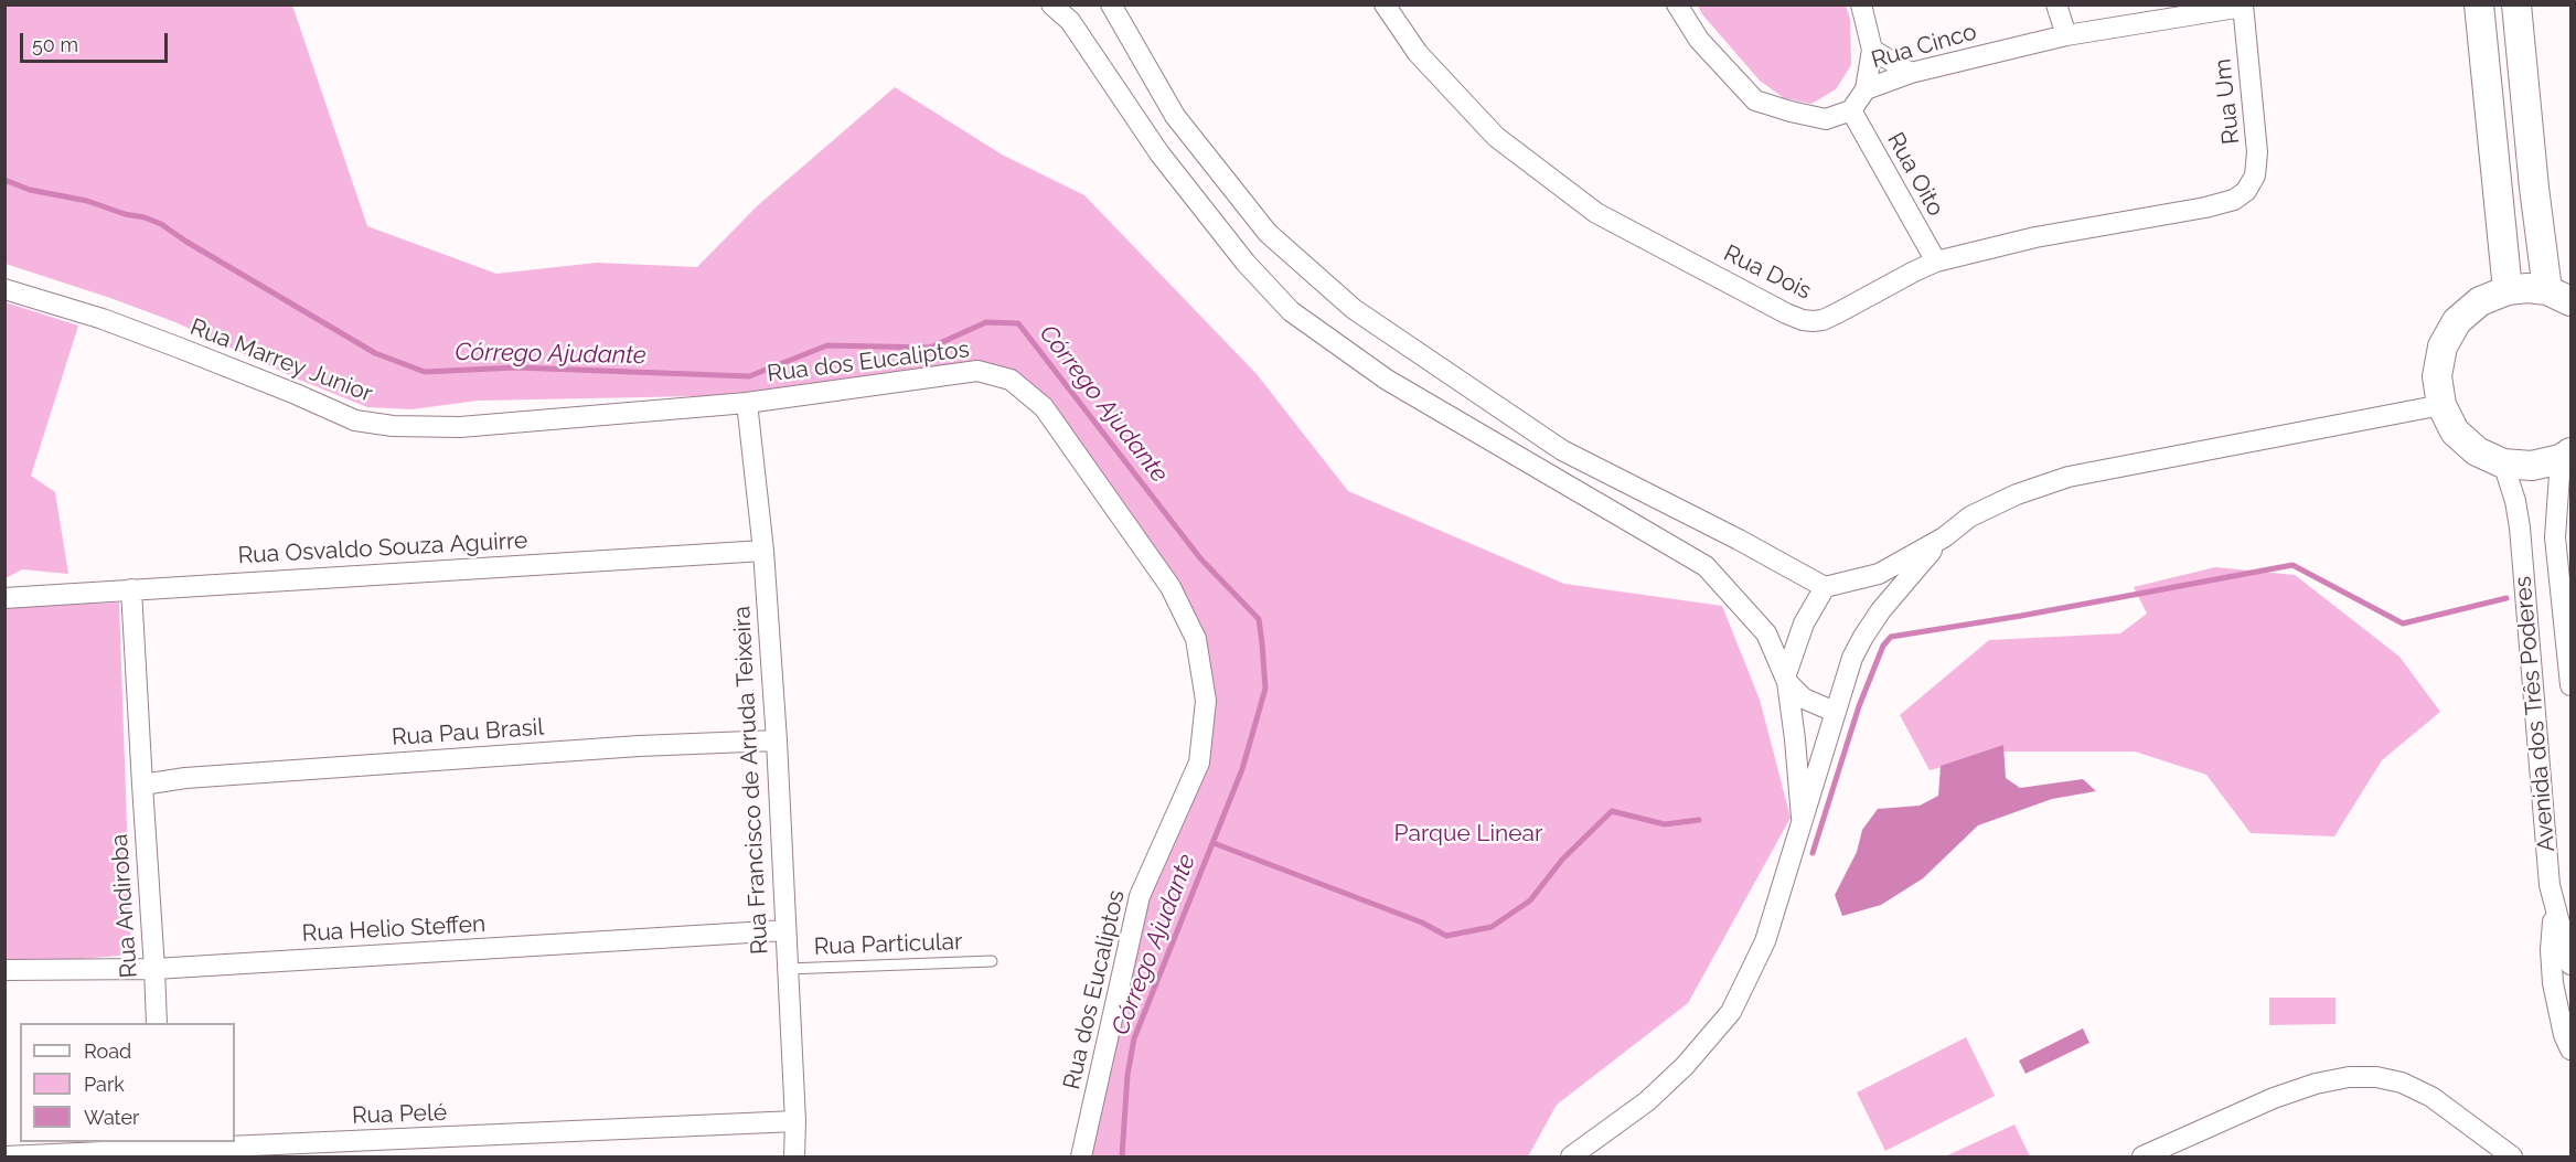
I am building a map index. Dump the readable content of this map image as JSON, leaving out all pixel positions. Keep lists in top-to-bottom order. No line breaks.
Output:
{"streets":{"street":["Rua Cinco","Rua Um","Rua Oito","Rua Dois","Rua Marrey Junior","Rua dos Eucaliptos","Rua Osvaldo Souza Aguirre","Avenida dos Três Poderes","Rua Pau Brasil","Rua Francisco de Arruda Teixeira","Rua Andiroba","Rua Helio Steffen","Rua Pelé"],"lane":["Rua Particular"]},"crossings":[["Rua Cinco","Rua Um"],["Rua Cinco","Rua Oito"],["Rua Um","Rua Dois"],["Rua Oito","Rua Dois"],["Rua Marrey Junior","Rua dos Eucaliptos"],["Rua Marrey Junior","Rua Francisco de Arruda Teixeira"],["Rua dos Eucaliptos","Rua Francisco de Arruda Teixeira"],["Rua Osvaldo Souza Aguirre","Rua Francisco de Arruda Teixeira"],["Rua Osvaldo Souza Aguirre","Rua Andiroba"],["Rua Pau Brasil","Rua Francisco de Arruda Teixeira"],["Rua Pau Brasil","Rua Andiroba"],["Rua Francisco de Arruda Teixeira","Rua Helio Steffen"],["Rua Francisco de Arruda Teixeira","Rua Particular"],["Rua Francisco de Arruda Teixeira","Rua Pelé"],["Rua Andiroba","Rua Helio Steffen"]],"water":["Córrego Ajudante"],"parks":["Parque Linear"],"legend":["Road","Park","Water"],"scale_bar":"50 m"}
